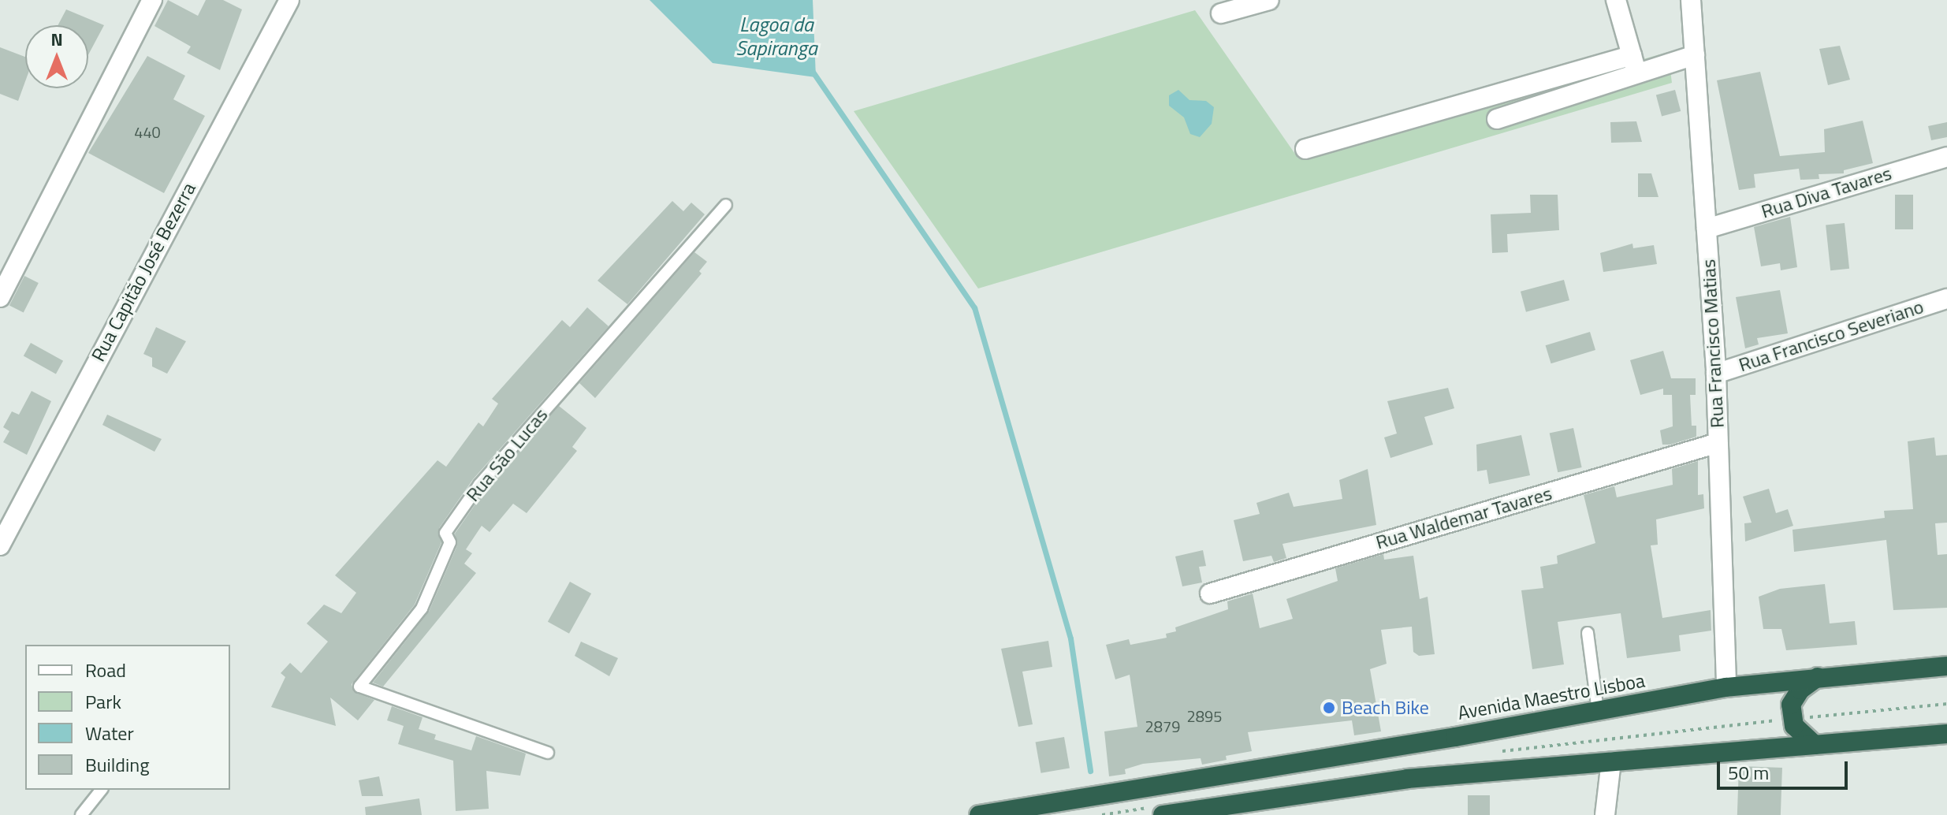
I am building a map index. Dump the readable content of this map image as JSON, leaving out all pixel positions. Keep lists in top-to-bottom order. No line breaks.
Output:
{"streets":{"highway":["Avenida Maestro Lisboa"],"street":["Rua Diva Tavares","Rua Capitão José Bezerra","Rua Francisco Severiano","Rua Francisco Matias","Rua Waldemar Tavares"],"lane":["Rua São Lucas"]},"crossings":[["Rua Diva Tavares","Rua Francisco Matias"],["Rua Francisco Severiano","Rua Francisco Matias"],["Rua Francisco Matias","Rua Waldemar Tavares"],["Rua Francisco Matias","Avenida Maestro Lisboa"]],"water":["Lagoa da Sapiranga"],"places":["Beach Bike"],"house_numbers":["440","2895","2879"],"legend":["Road","Park","Water","Building"],"scale_bar":"50 m","north":"top"}
